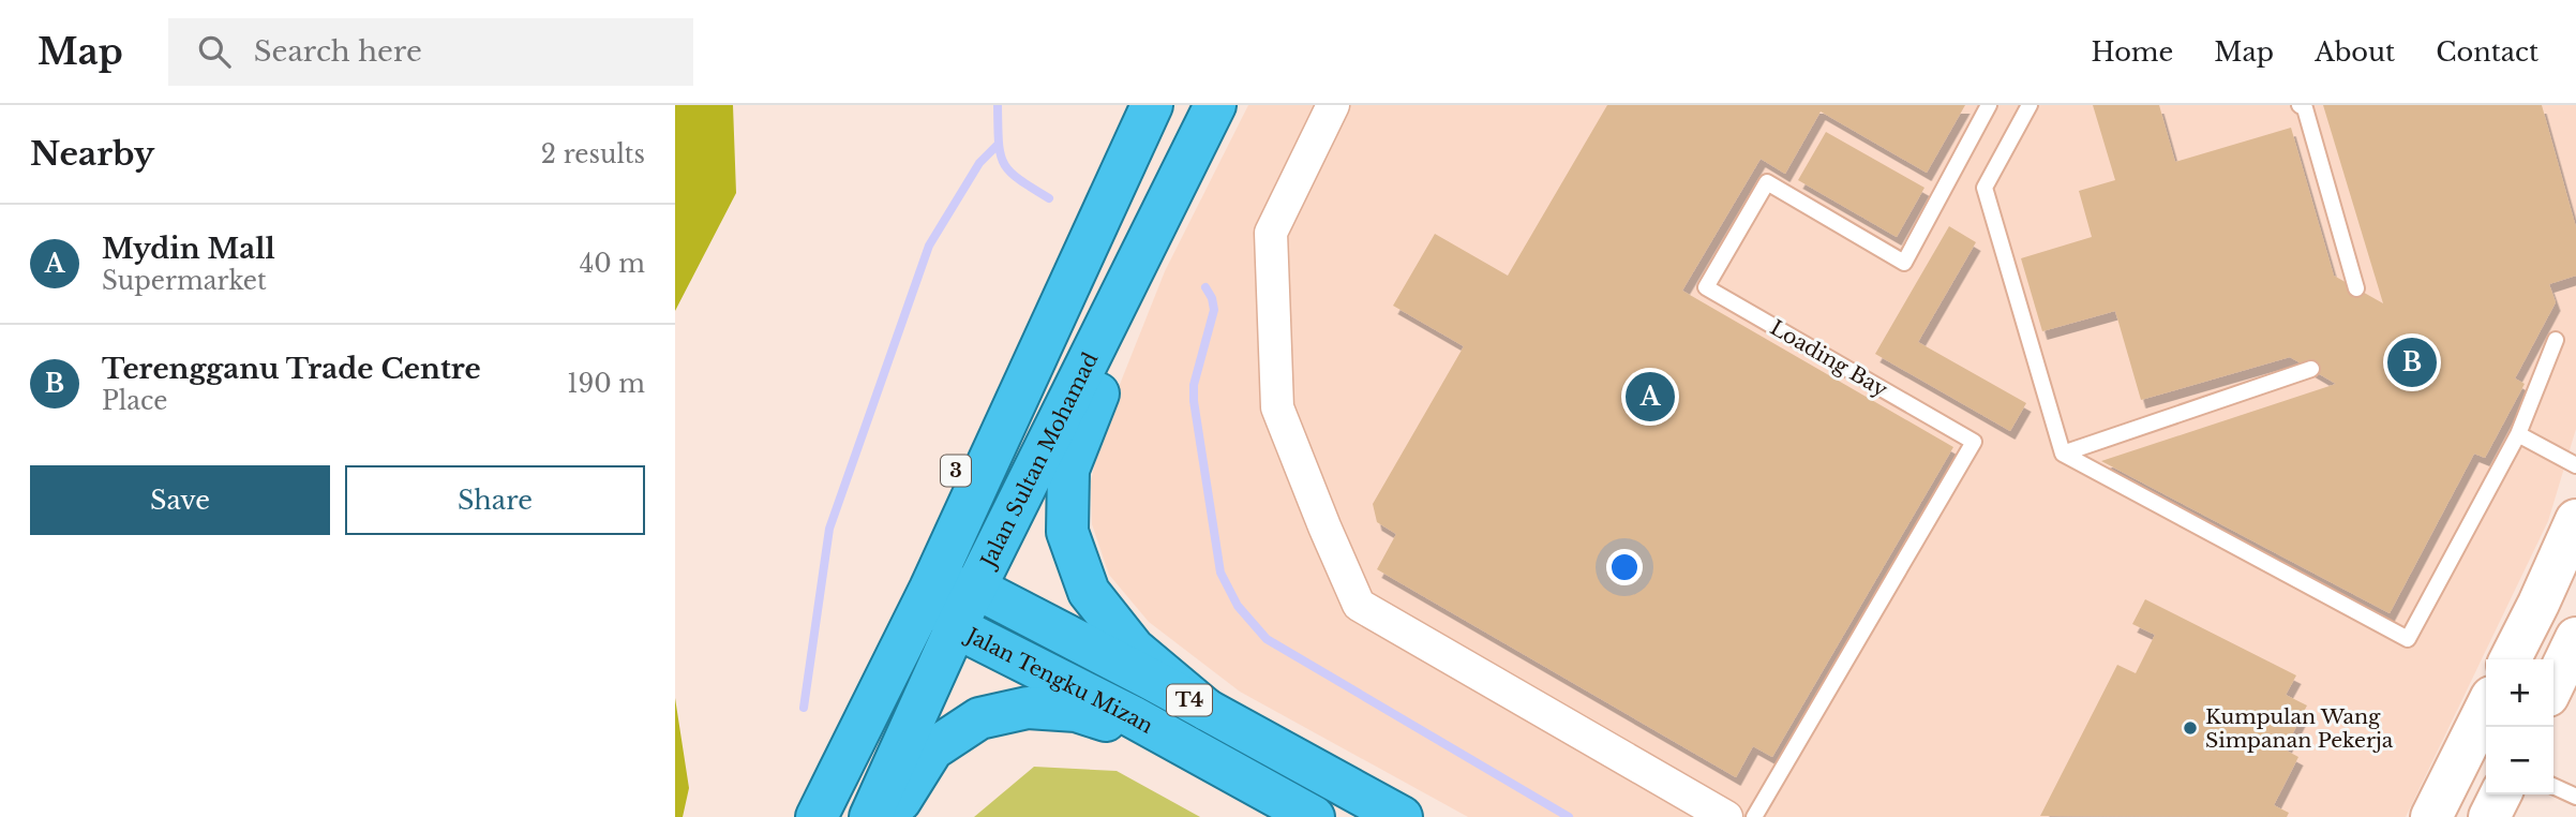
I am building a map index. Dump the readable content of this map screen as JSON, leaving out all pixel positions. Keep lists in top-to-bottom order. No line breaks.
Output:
{"streets":{"highway":["Jalan Sultan Mohamad","3","Jalan Tengku Mizan","T4"],"lane":["Loading Bay"]},"crossings":[["Jalan Sultan Mohamad","Jalan Tengku Mizan"]],"places":["Kumpulan Wang Simpanan Pekerja"],"page":{"header":"Map","search":"Search here","nav":["Home","Map","About","Contact"],"heading":["Nearby","2 results"],"list":[{"mark":"A","name":"Mydin Mall","note":"Supermarket","value":"40 m"},{"mark":"B","name":"Terengganu Trade Centre","note":"Place","value":"190 m"}],"pins":["B","A"],"buttons":["Save","Share"],"map_buttons":["+","−"]}}
